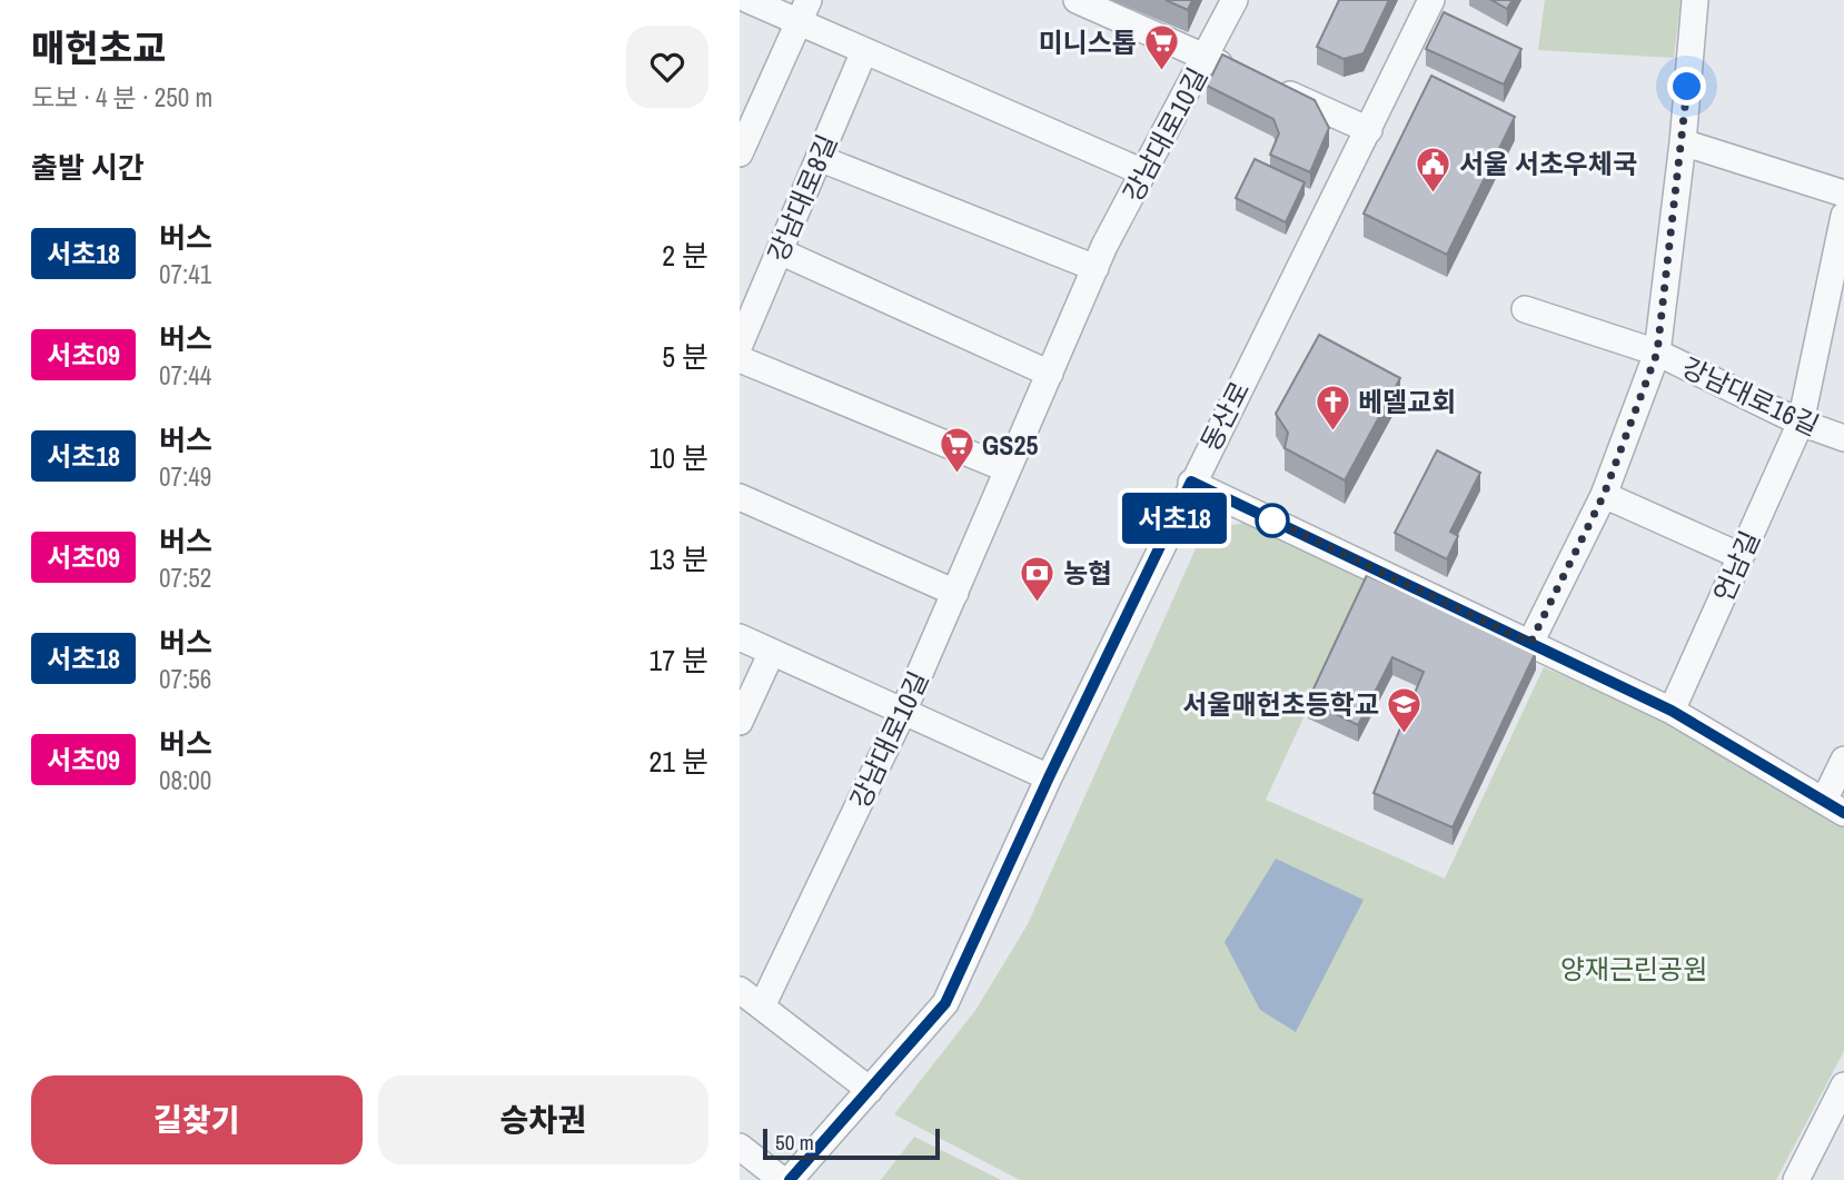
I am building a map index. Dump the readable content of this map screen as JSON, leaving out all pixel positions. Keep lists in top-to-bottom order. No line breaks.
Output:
{"streets":{"street":["강남대로10길","강남대로8길","강남대로16길","동산로","언남길"]},"crossings":[["강남대로16길","언남길"]],"parks":["양재근린공원"],"places":{"supermarket":["미니스톱","GS25"],"public building":["서울 서초우체국"],"church":["베델교회"],"bank":["농협"],"school or university":["서울매헌초등학교"]},"lines":["bus line 서초18"],"scale_bar":"50 m","page":{"heading":[["매헌초교","도보 · 4 분 · 250 m"],"출발 시간"],"on_map":"서초18","list":[{"mark":"서초18","name":"버스","note":"07:41","value":"2 분"},{"mark":"서초09","name":"버스","note":"07:44","value":"5 분"},{"mark":"서초18","name":"버스","note":"07:49","value":"10 분"},{"mark":"서초09","name":"버스","note":"07:52","value":"13 분"},{"mark":"서초18","name":"버스","note":"07:56","value":"17 분"},{"mark":"서초09","name":"버스","note":"08:00","value":"21 분"}],"buttons":["길찾기","승차권"],"scale":"50 m"}}
